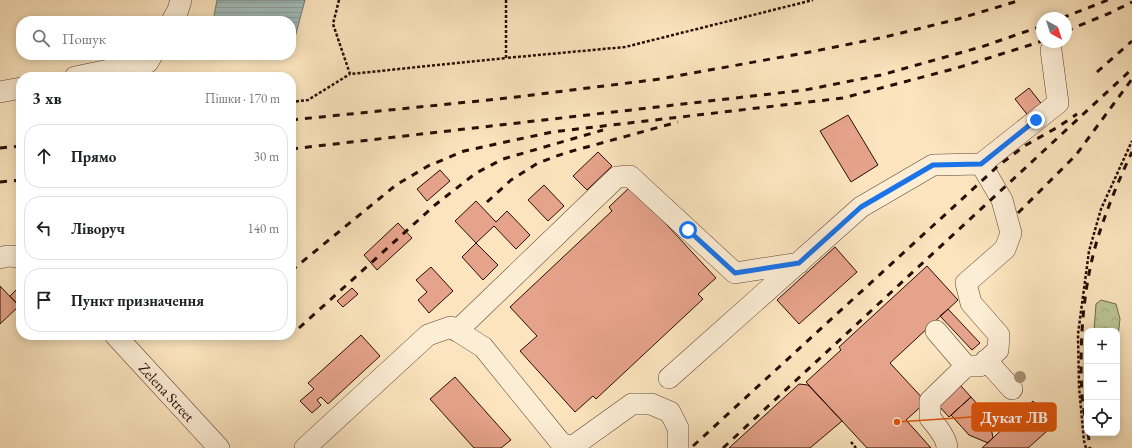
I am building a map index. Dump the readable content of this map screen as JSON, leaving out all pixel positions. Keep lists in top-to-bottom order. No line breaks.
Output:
{"streets":{"street":["Zelena Street"]},"places":["Дукат ЛВ"],"north":"bottom right","page":{"search":"Пошук","heading":["3 хв","Пішки · 170 m"],"list":[["Прямо","30 m"],["Ліворуч","140 m"],"Пункт призначення"],"map_buttons":["+","−"]}}
